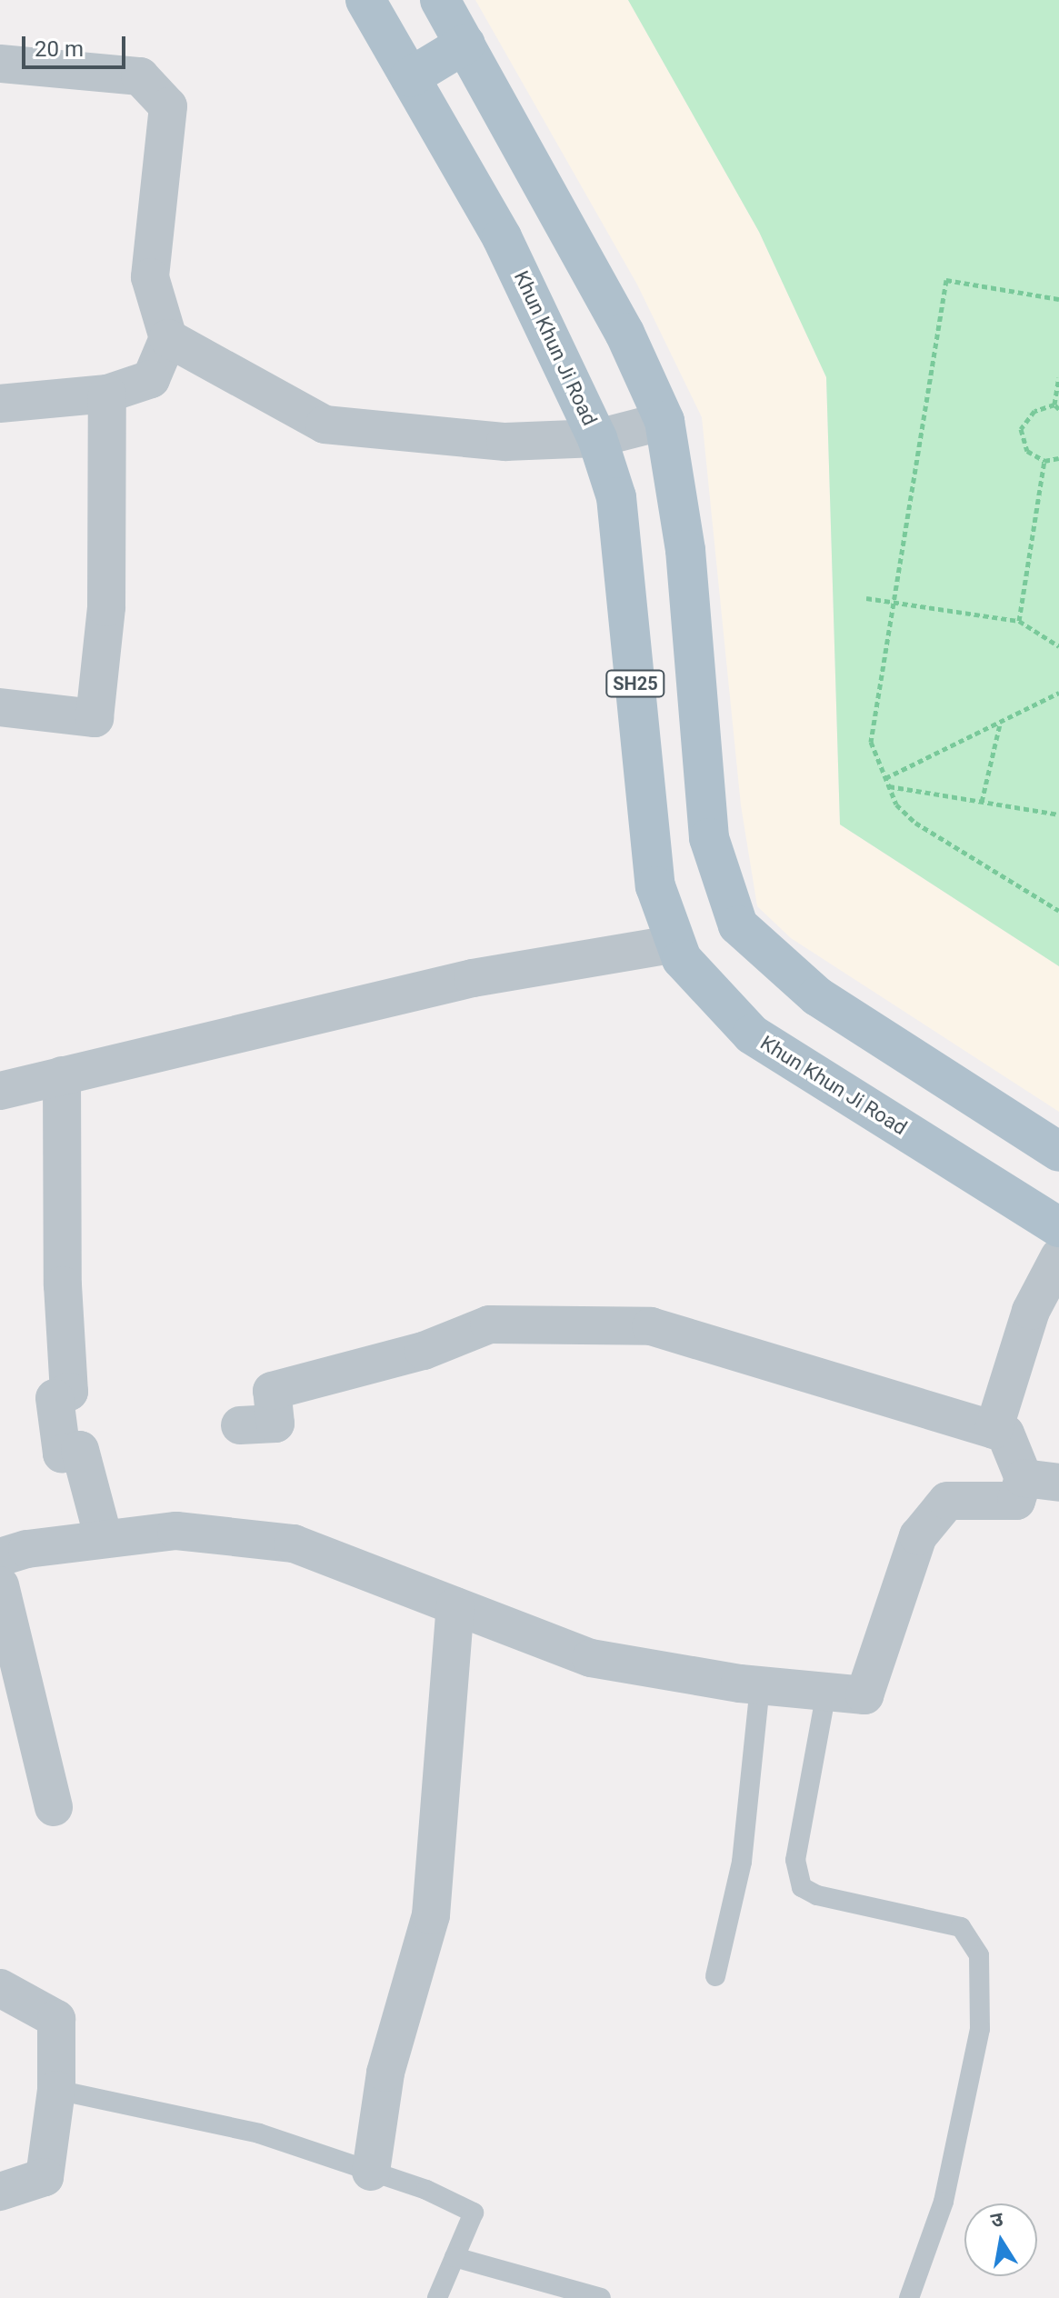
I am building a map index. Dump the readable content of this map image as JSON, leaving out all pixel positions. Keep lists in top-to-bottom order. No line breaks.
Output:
{"streets":{"main road":["Khun Khun Ji Road","SH25"]},"scale_bar":"20 m","north":"top"}
